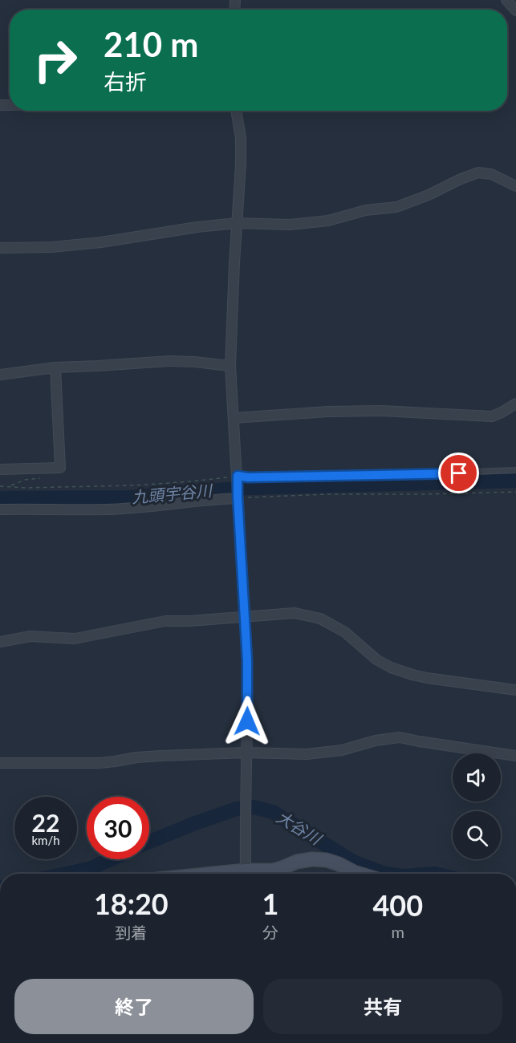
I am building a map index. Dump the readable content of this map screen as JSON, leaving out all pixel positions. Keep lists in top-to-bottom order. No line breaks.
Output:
{"water":["九頭宇谷川","大谷川"],"page":{"turn":["210 m","右折"],"speed":"22 km/h","limit":"30","eta":["18:20","到着","1","分","400","m"],"buttons":["終了","共有"]}}
